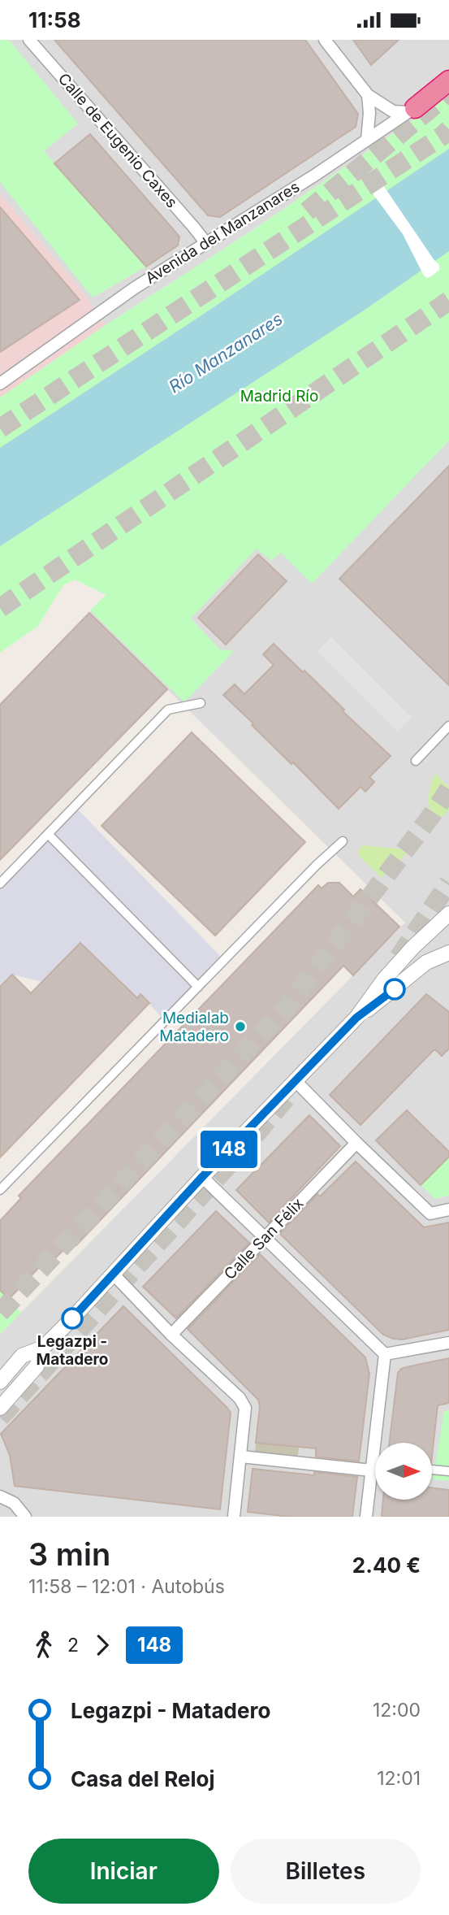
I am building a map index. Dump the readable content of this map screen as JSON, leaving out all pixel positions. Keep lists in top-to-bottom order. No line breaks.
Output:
{"streets":{"street":["Calle de Eugenio Caxes","Avenida del Manzanares","Calle San Félix"]},"crossings":[["Calle de Eugenio Caxes","Avenida del Manzanares"]],"water":["Río Manzanares"],"parks":["Madrid Río"],"places":["Medialab Matadero","Legazpi - Matadero"],"lines":["bus line 148"],"north":"right","page":{"status":"11:58","on_map":"148","heading":["3 min","11:58 – 12:01 · Autobús","2.40 €"],"legs":["2","148"],"list":[{"name":"Legazpi - Matadero","value":"12:00"},{"name":"Casa del Reloj","value":"12:01"}],"buttons":["Iniciar","Billetes"]}}
